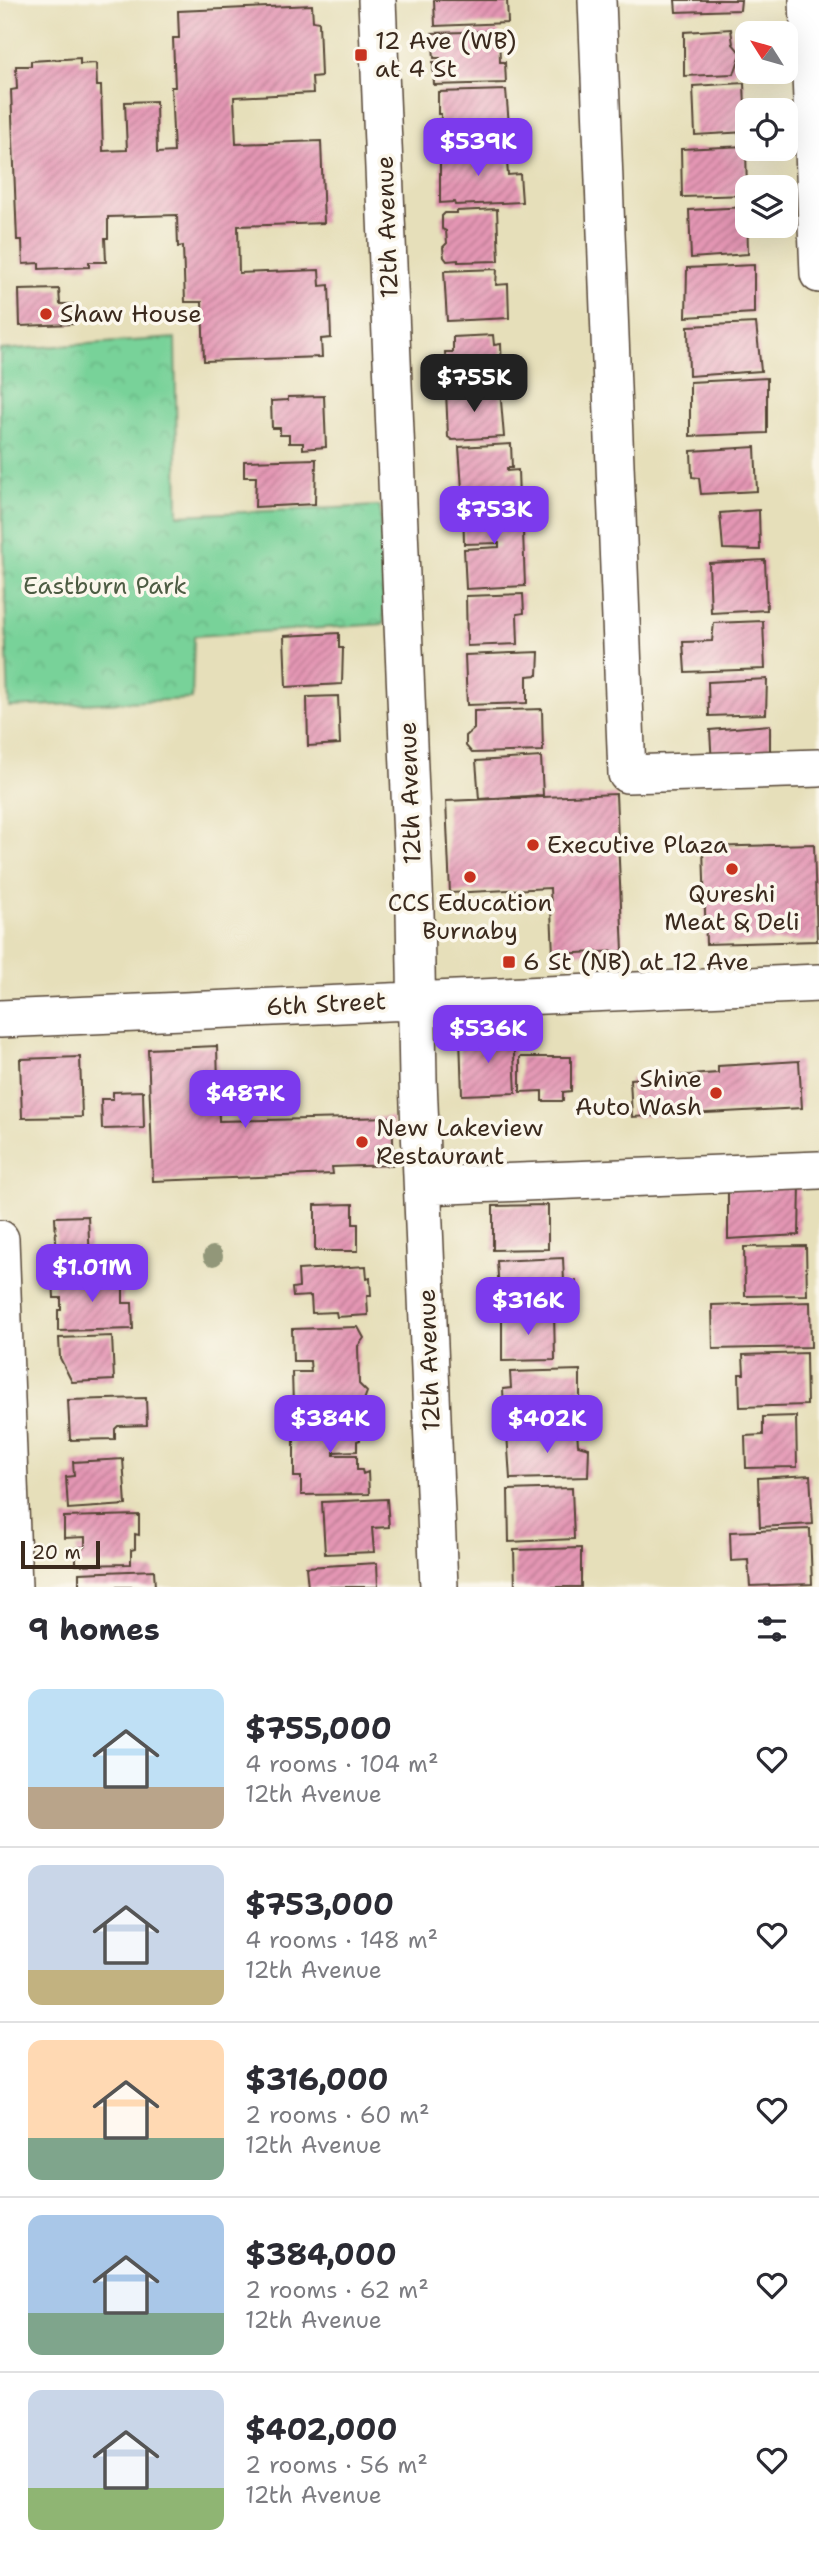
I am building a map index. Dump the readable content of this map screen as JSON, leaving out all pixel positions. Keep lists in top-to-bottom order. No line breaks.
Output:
{"streets":{"street":["12th Avenue","6th Street"]},"crossings":[["12th Avenue","6th Street"]],"parks":["Eastburn Park"],"places":{"transit":["12 Ave (WB) at 4 St","6 St (NB) at 12 Ave"],"other":["Shaw House","Executive Plaza","Qureshi Meat & Deli","CCS Education Burnaby","Shine Auto Wash","New Lakeview Restaurant"]},"scale_bar":"20 m","north":"top left","page":{"price":["$539K","$755K","$753K","$536K","$487K","$1.01M","$316K","$384K","$402K"],"scale":"20 m","heading":"9 homes","list":[{"name":"$755,000","note":"4 rooms · 104 m² · 12th Avenue"},{"name":"$753,000","note":"4 rooms · 148 m² · 12th Avenue"},{"name":"$316,000","note":"2 rooms · 60 m² · 12th Avenue"},{"name":"$384,000","note":"2 rooms · 62 m² · 12th Avenue"},{"name":"$402,000","note":"2 rooms · 56 m² · 12th Avenue"}]}}
